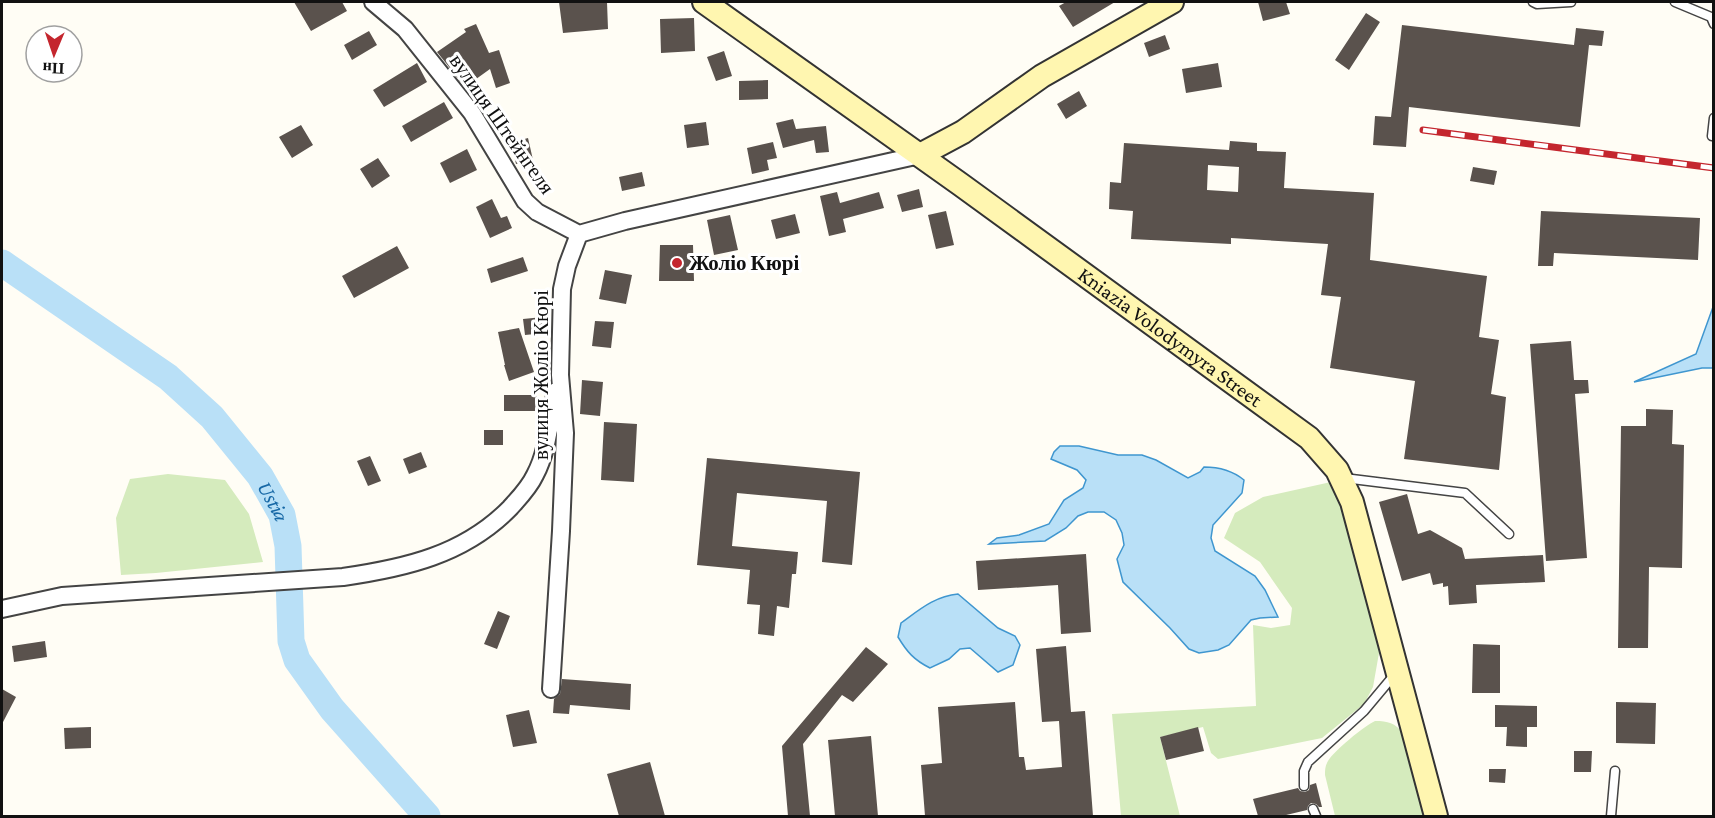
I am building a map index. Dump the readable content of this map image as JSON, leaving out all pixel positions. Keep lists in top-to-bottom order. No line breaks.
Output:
{"streets":{"main road":["Kniazia Volodymyra Street"],"street":["вулиця Штейнгеля","вулиця Жоліо Кюрі"]},"crossings":[["вулиця Штейнгеля","вулиця Жоліо Кюрі"]],"water":["Ustia"],"places":["Жоліо Кюрі"],"north":"bottom"}
